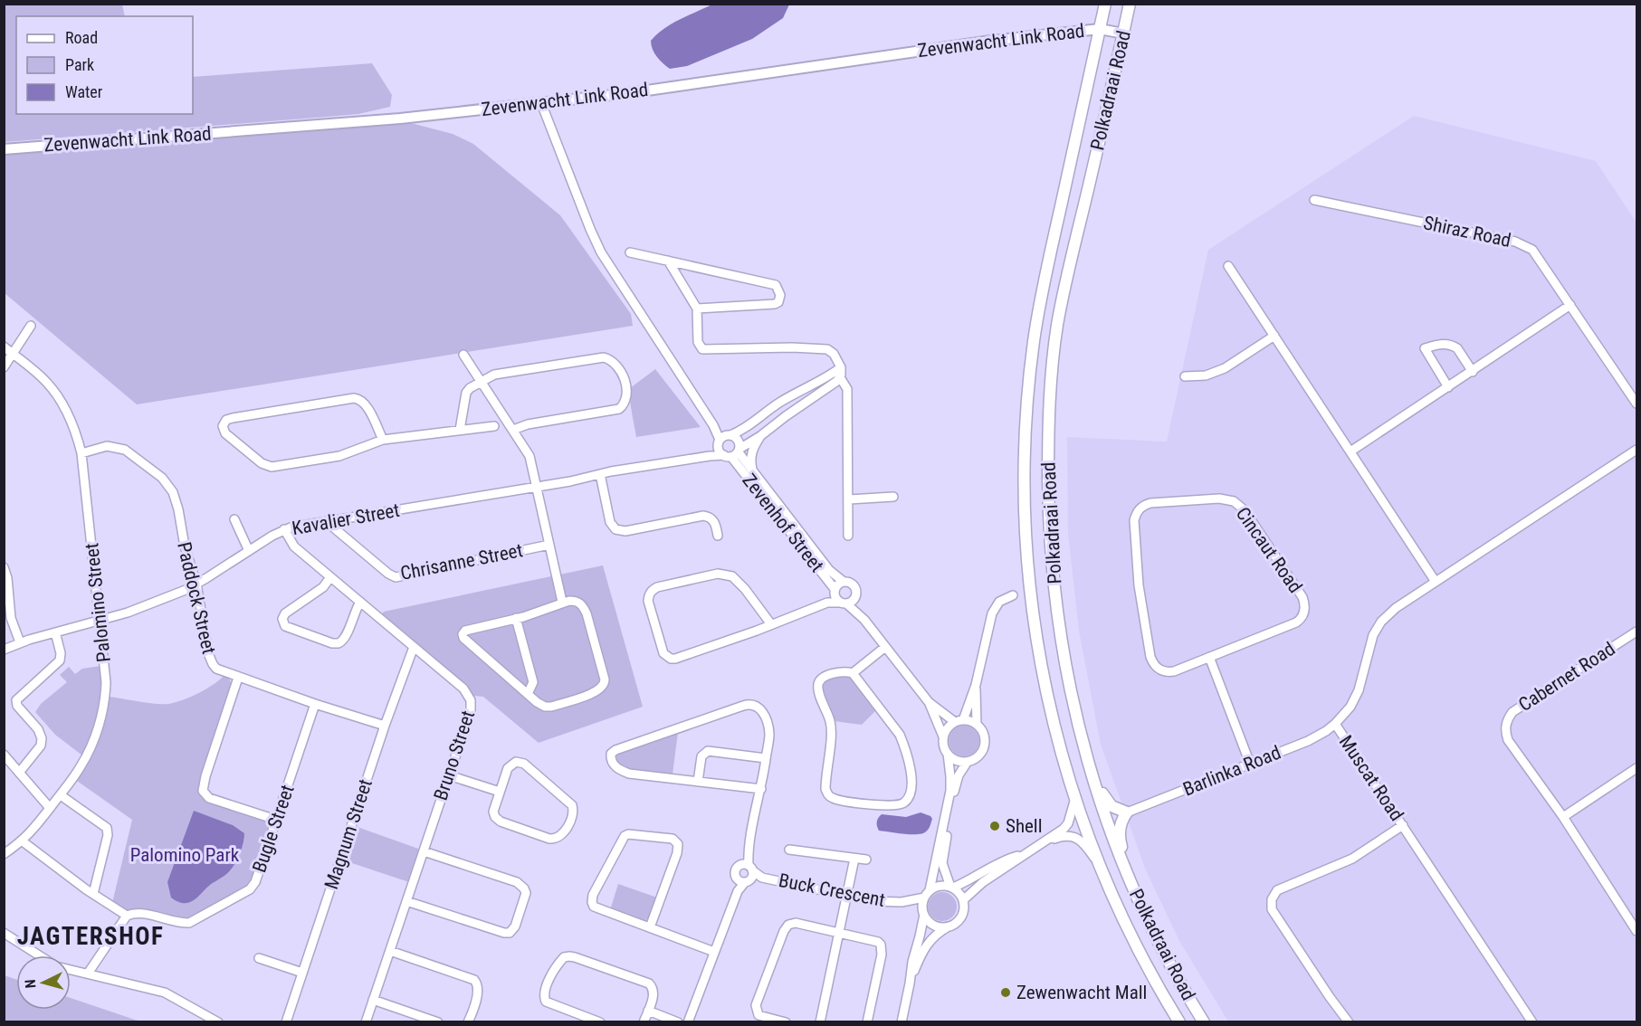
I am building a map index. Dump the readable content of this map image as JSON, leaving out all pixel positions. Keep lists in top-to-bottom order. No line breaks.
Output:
{"streets":{"main road":["Polkadraai Road"],"street":["Zevenwacht Link Road","Shiraz Road","Kavalier Street","Zevenhof Street","Cincaut Road","Chrisanne Street","Paddock Street","Palomino Street","Cabernet Road","Bruno Street","Barlinka Road","Muscat Road","Bugle Street","Magnum Street","Buck Crescent"]},"crossings":[["Zevenwacht Link Road","Polkadraai Road"],["Kavalier Street","Zevenhof Street"],["Kavalier Street","Chrisanne Street"],["Kavalier Street","Paddock Street"],["Kavalier Street","Palomino Street"],["Kavalier Street","Bruno Street"],["Paddock Street","Palomino Street"],["Paddock Street","Bugle Street"],["Paddock Street","Magnum Street"],["Bruno Street","Magnum Street"],["Barlinka Road","Muscat Road"]],"districts":["JAGTERSHOF"],"parks":["Palomino Park"],"places":["Shell","Zewenwacht Mall"],"legend":["Road","Park","Water"],"north":"left"}
